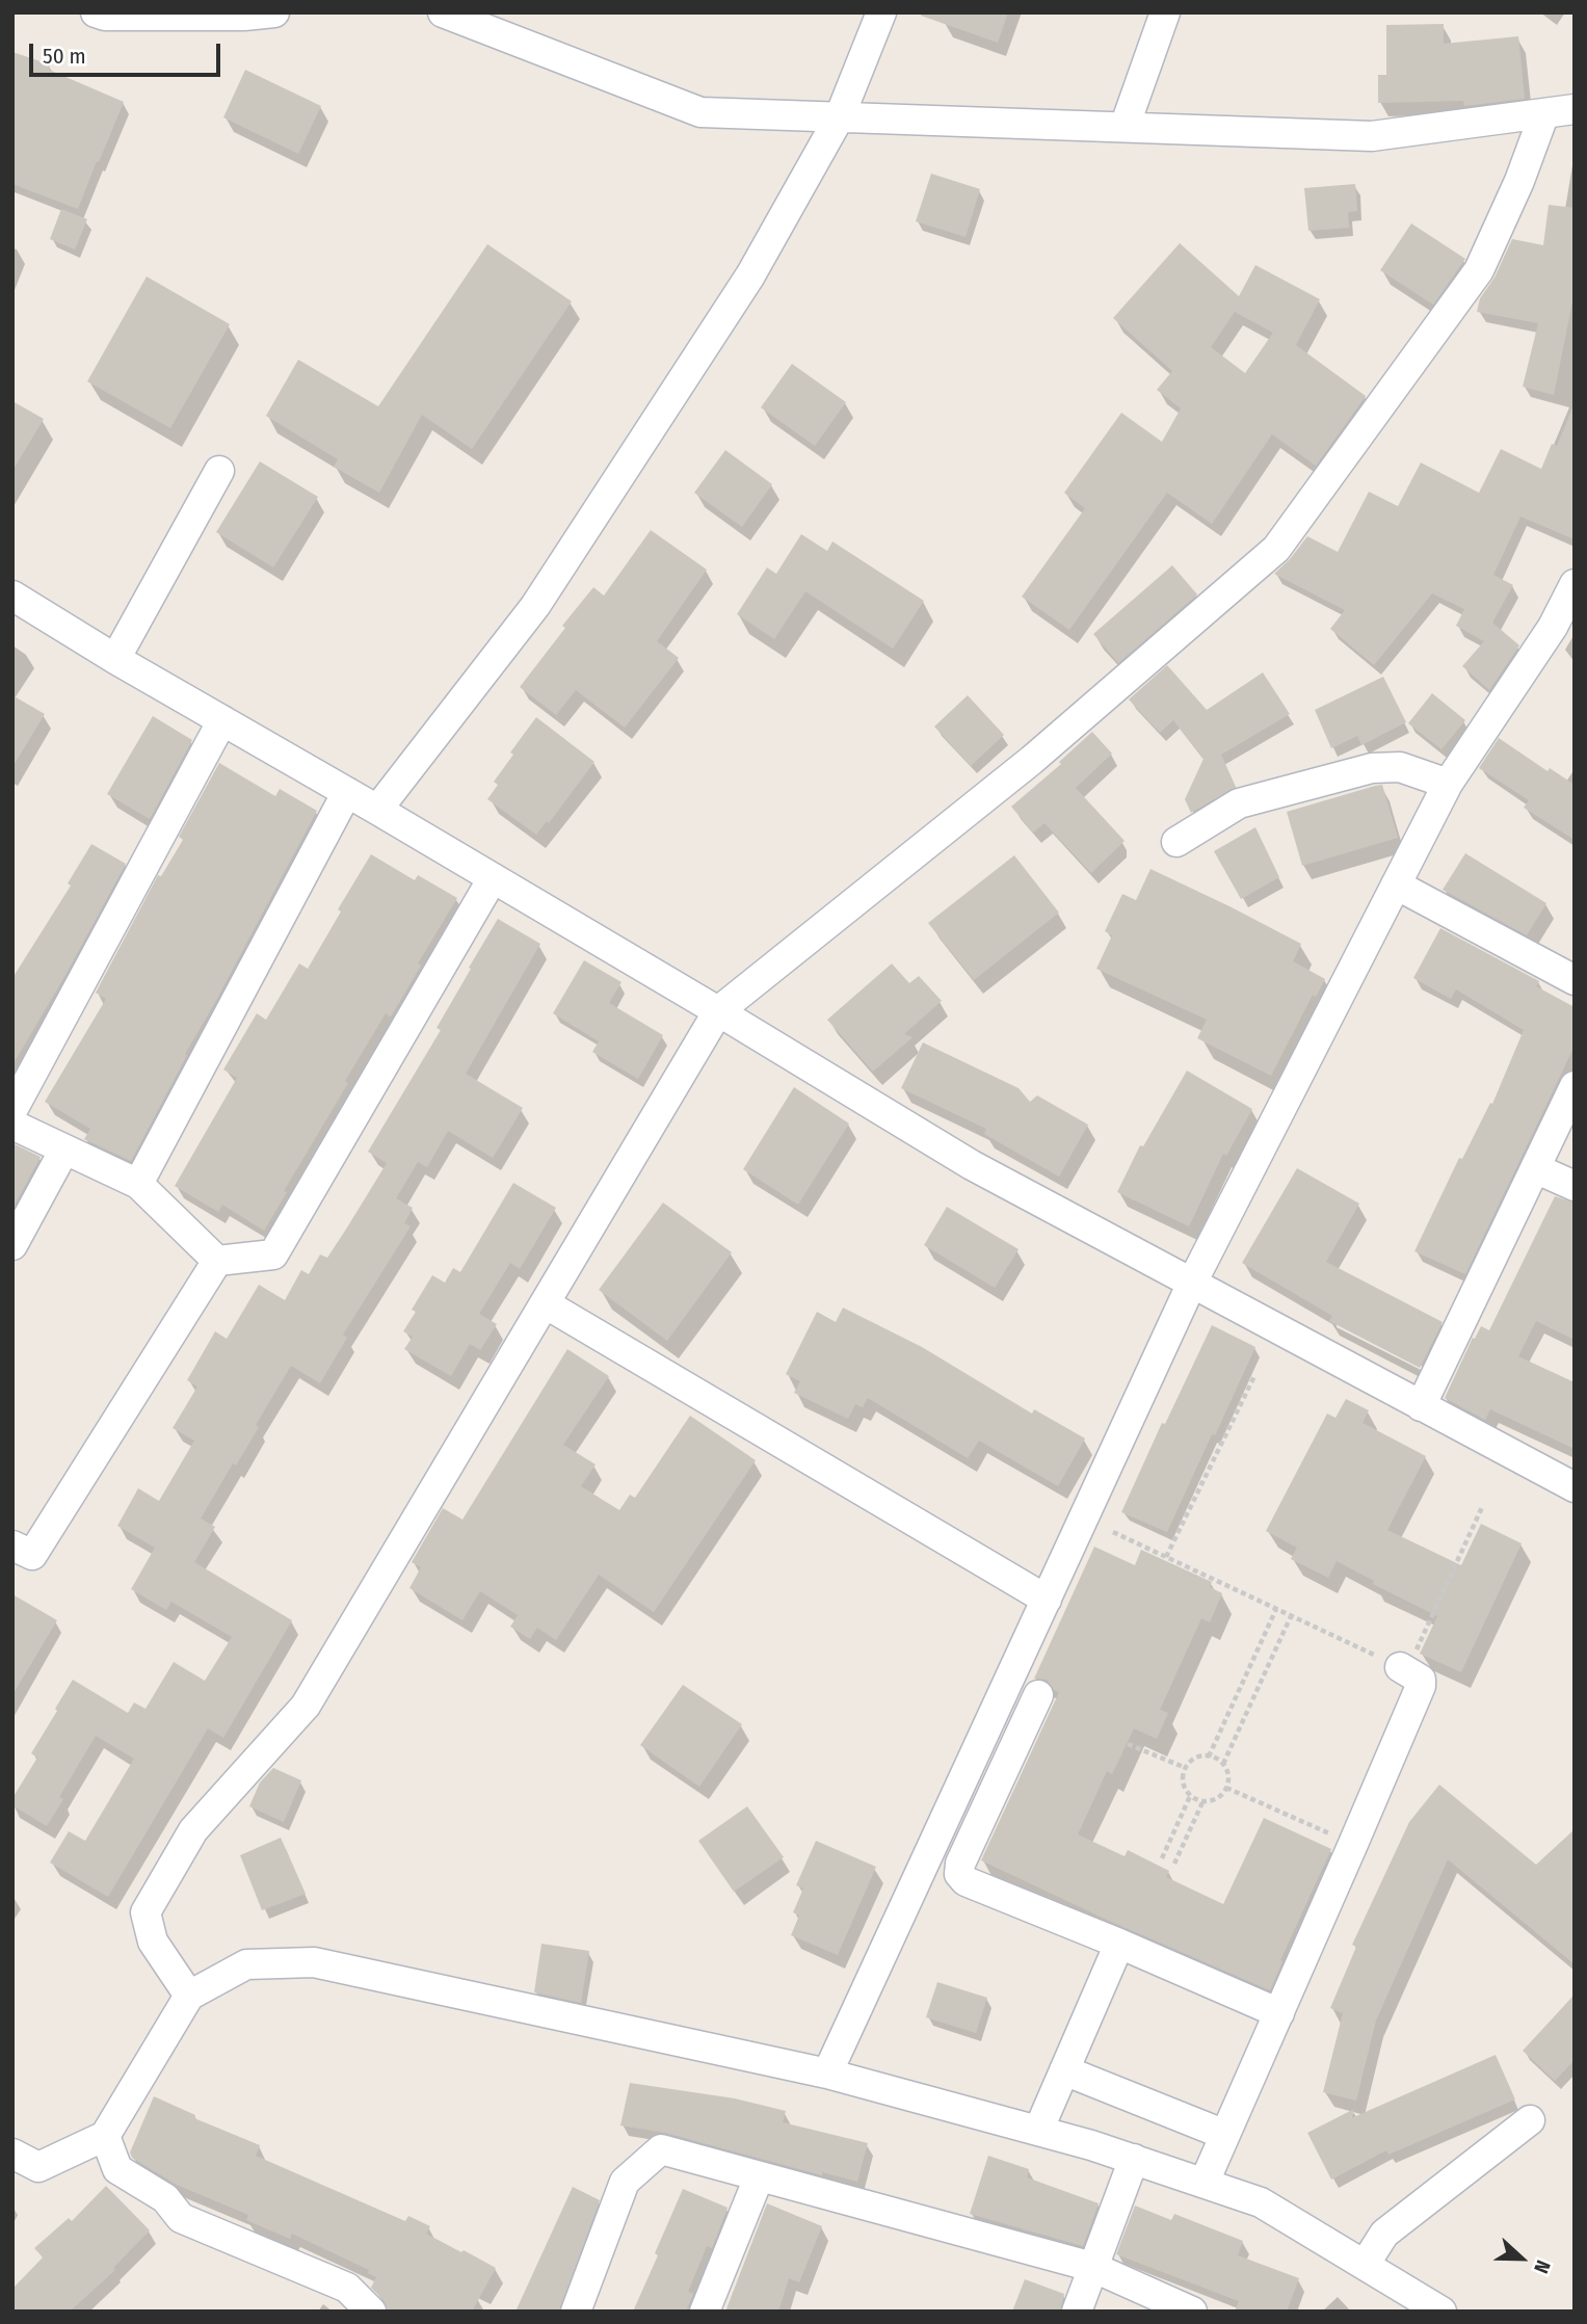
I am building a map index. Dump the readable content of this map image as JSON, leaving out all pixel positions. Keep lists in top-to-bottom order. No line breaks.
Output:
{"scale_bar":"50 m","north":"right"}
